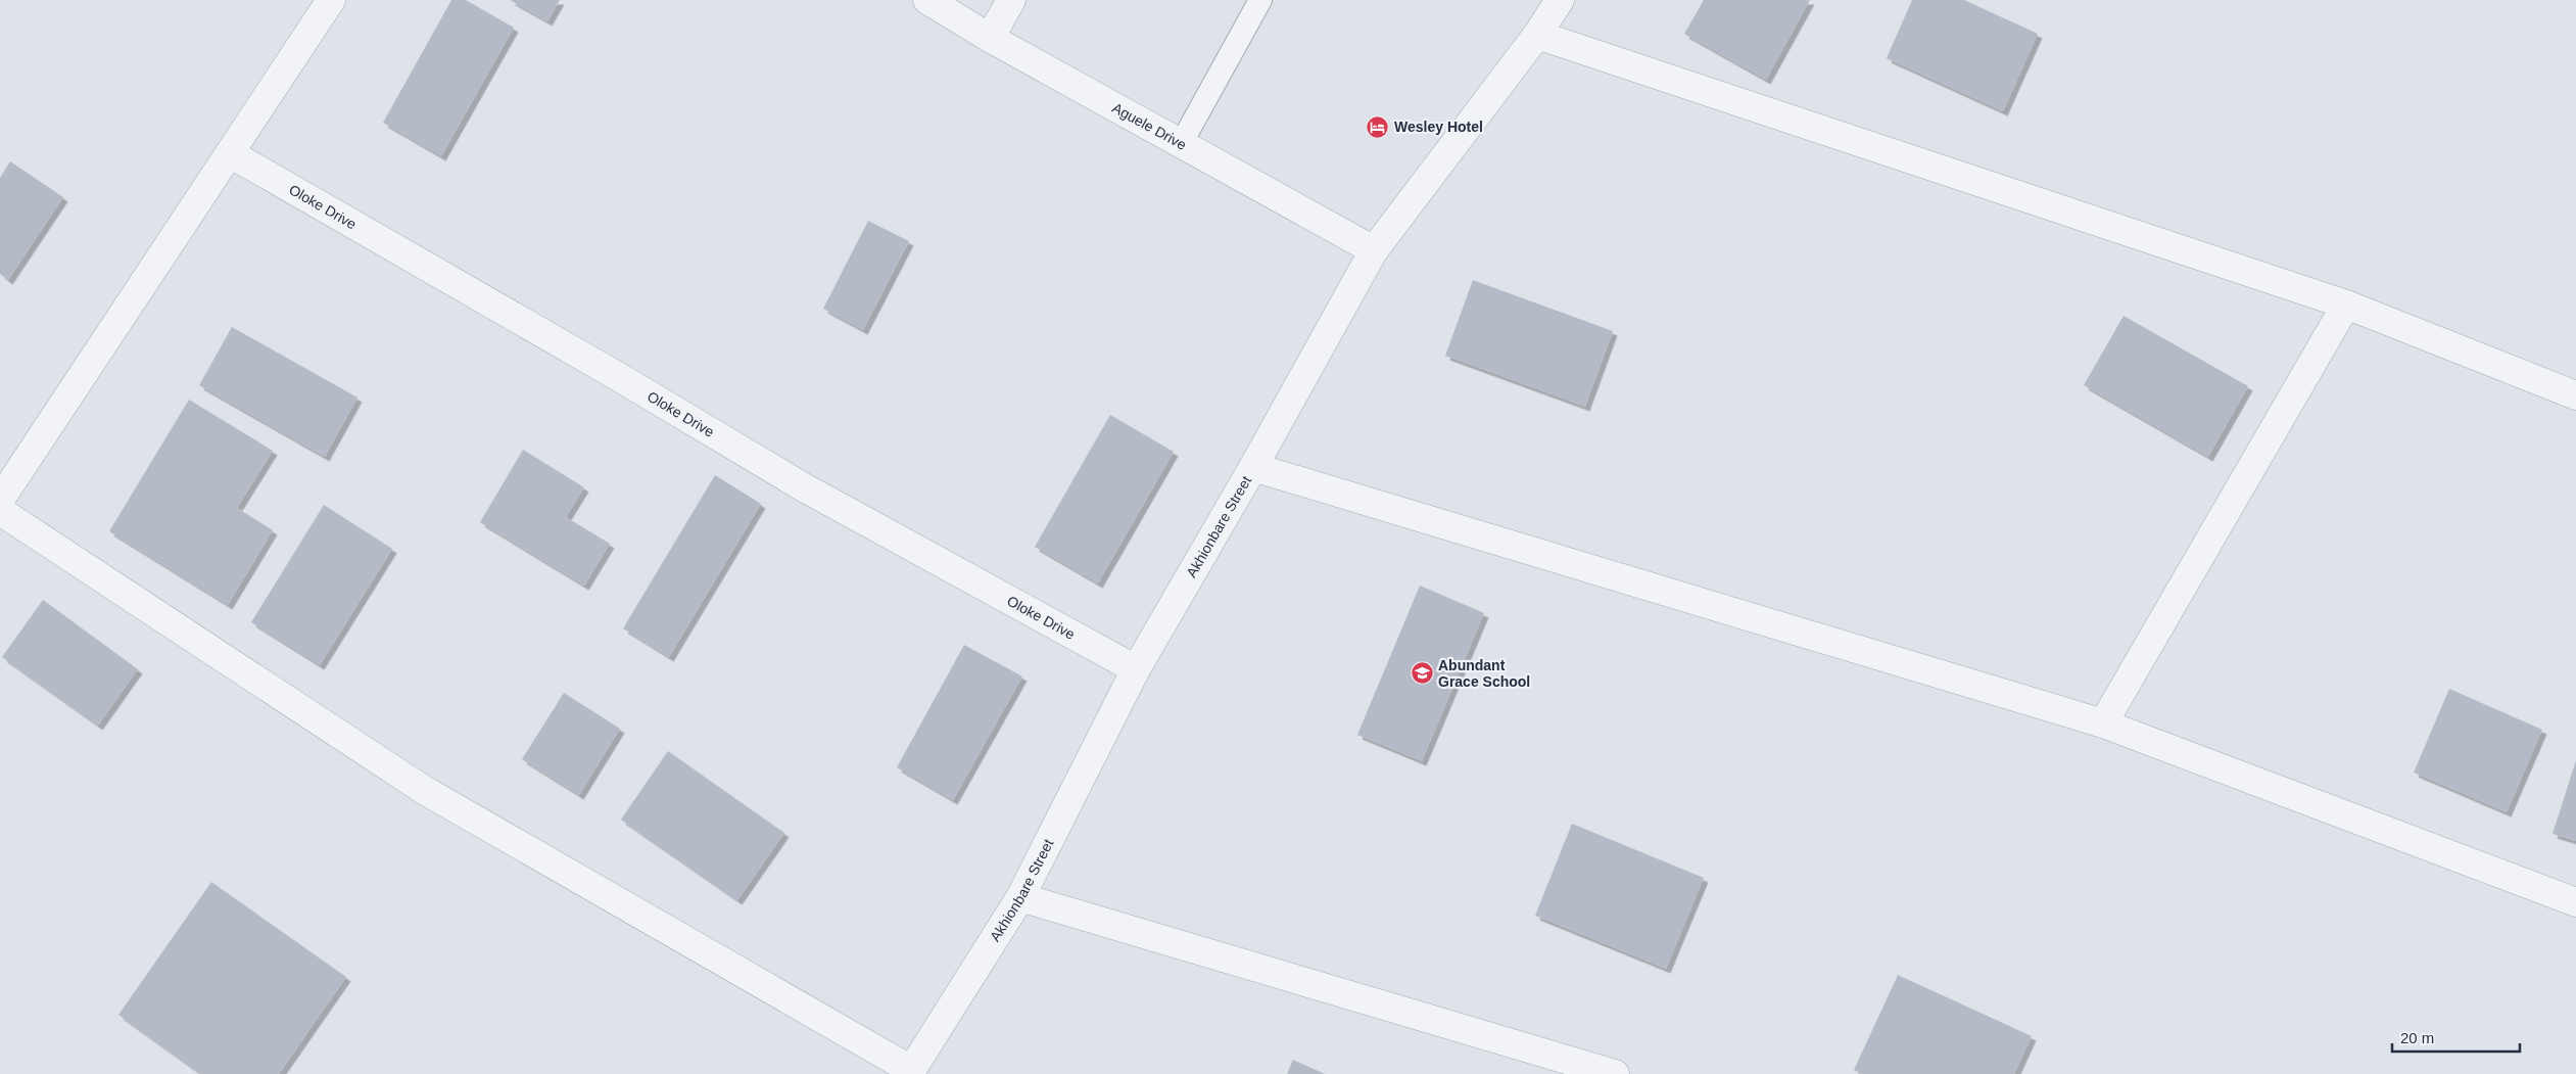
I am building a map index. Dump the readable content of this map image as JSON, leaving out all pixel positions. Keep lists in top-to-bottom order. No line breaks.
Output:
{"streets":{"street":["Aguele Drive","Oloke Drive","Akhionbare Street"]},"crossings":[["Aguele Drive","Akhionbare Street"],["Oloke Drive","Akhionbare Street"]],"places":{"hotel":["Wesley Hotel"],"school or university":["Abundant Grace School"]},"scale_bar":"20 m"}
